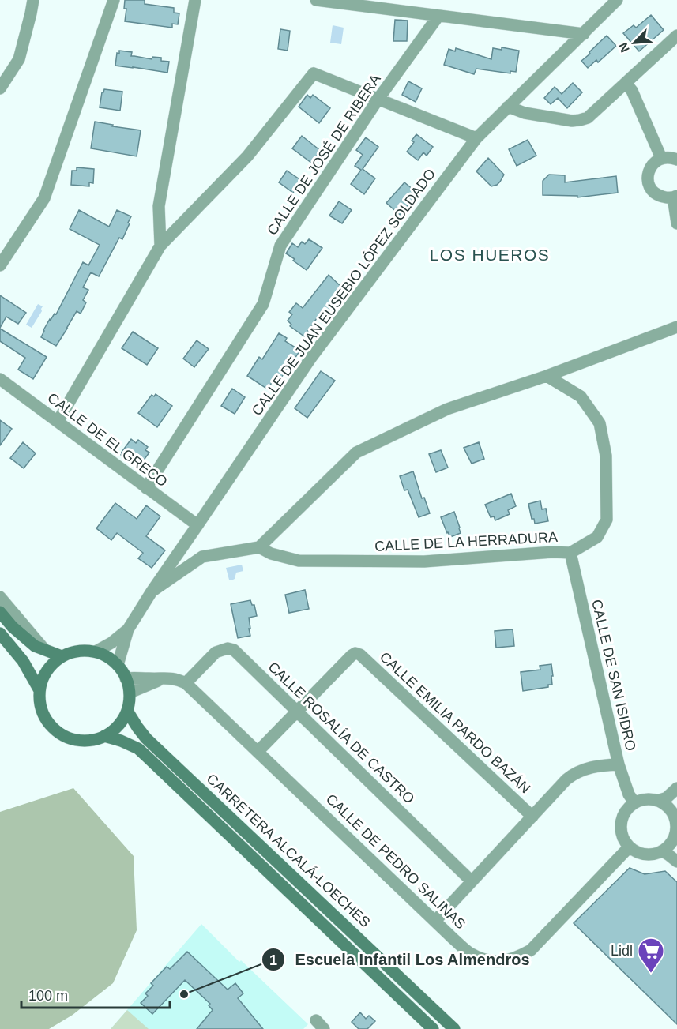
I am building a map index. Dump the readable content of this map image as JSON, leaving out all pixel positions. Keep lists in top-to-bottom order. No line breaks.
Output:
{"streets":{"main road":["CARRETERA ALCALÁ-LOECHES"],"street":["CALLE DE JOSÉ DE RIBERA","CALLE DE JUAN EUSEBIO LÓPEZ SOLDADO","CALLE DE EL GRECO","CALLE DE LA HERRADURA","CALLE DE SAN ISIDRO","CALLE EMILIA PARDO BAZÁN","CALLE ROSALÍA DE CASTRO","CALLE DE PEDRO SALINAS"]},"crossings":[["CALLE DE JOSÉ DE RIBERA","CALLE DE EL GRECO"],["CALLE DE JUAN EUSEBIO LÓPEZ SOLDADO","CALLE DE EL GRECO"],["CALLE DE JUAN EUSEBIO LÓPEZ SOLDADO","CARRETERA ALCALÁ-LOECHES"],["CALLE DE JUAN EUSEBIO LÓPEZ SOLDADO","CALLE DE PEDRO SALINAS"],["CALLE DE LA HERRADURA","CALLE DE SAN ISIDRO"],["CALLE DE SAN ISIDRO","CALLE DE PEDRO SALINAS"],["CALLE EMILIA PARDO BAZÁN","CALLE ROSALÍA DE CASTRO"],["CALLE ROSALÍA DE CASTRO","CALLE DE PEDRO SALINAS"],["CARRETERA ALCALÁ-LOECHES","CALLE DE PEDRO SALINAS"]],"districts":["LOS HUEROS"],"places":{"supermarket":["Lidl"],"other":["Escuela Infantil Los Almendros"]},"scale_bar":"100 m","north":"bottom left"}
